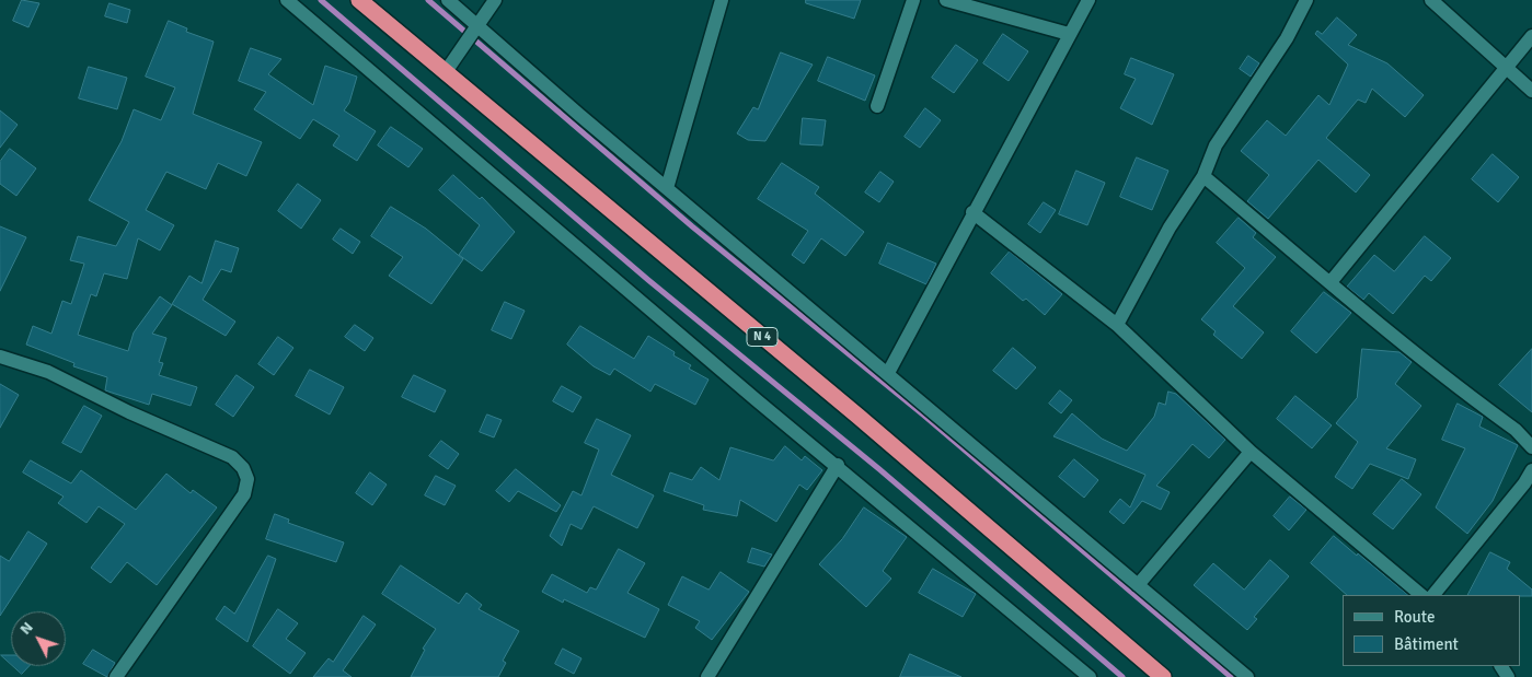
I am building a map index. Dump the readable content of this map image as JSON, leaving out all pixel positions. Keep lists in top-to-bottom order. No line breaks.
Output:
{"streets":{"highway":["N 4"]},"legend":["Route","Bâtiment"],"north":"top left"}
